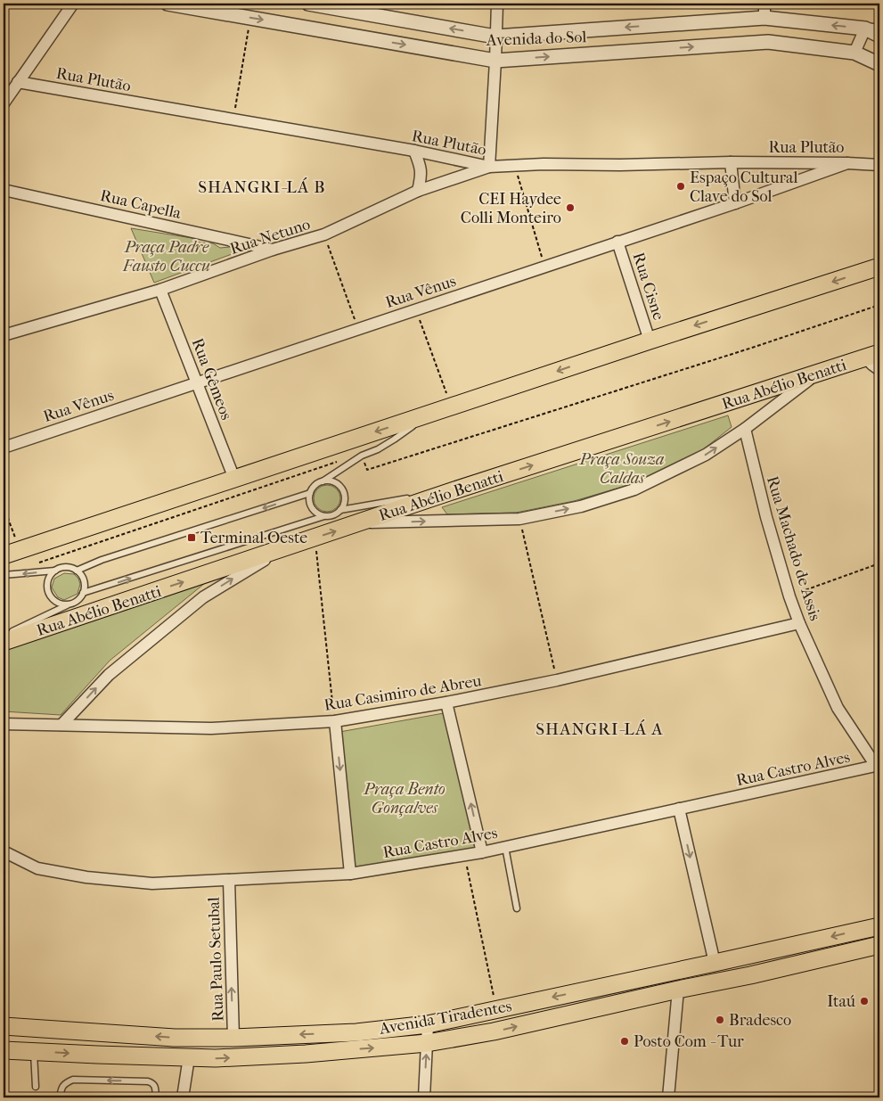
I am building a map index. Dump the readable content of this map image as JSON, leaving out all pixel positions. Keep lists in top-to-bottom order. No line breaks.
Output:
{"streets":{"main road":["Rua Abélio Benatti","Avenida Tiradentes"],"street":["Avenida do Sol","Rua Plutão","Rua Capella","Rua Netuno","Rua Cisne","Rua Vênus","Rua Gêmeos","Rua Machado de Assis","Rua Casimiro de Abreu","Rua Castro Alves","Rua Paulo Setubal"]},"crossings":[["Rua Plutão","Rua Netuno"],["Rua Plutão","Rua Vênus"],["Rua Capella","Rua Netuno"],["Rua Netuno","Rua Gêmeos"],["Rua Cisne","Rua Vênus"],["Rua Vênus","Rua Gêmeos"],["Rua Machado de Assis","Rua Casimiro de Abreu"],["Rua Machado de Assis","Rua Castro Alves"],["Rua Castro Alves","Rua Paulo Setubal"],["Rua Paulo Setubal","Avenida Tiradentes"]],"one_way":["Rua Paulo Setubal"],"districts":["SHANGRI-LÁ B","SHANGRI-LÁ A"],"parks":["Praça Padre Fausto Cuccu","Praça Souza Caldas","Praça Bento Gonçalves"],"places":{"other":["Espaço Cultural Clave do Sol","CEI Haydee Colli Monteiro","Itaú","Bradesco","Posto Com - Tur"],"transit":["Terminal Oeste"]}}
